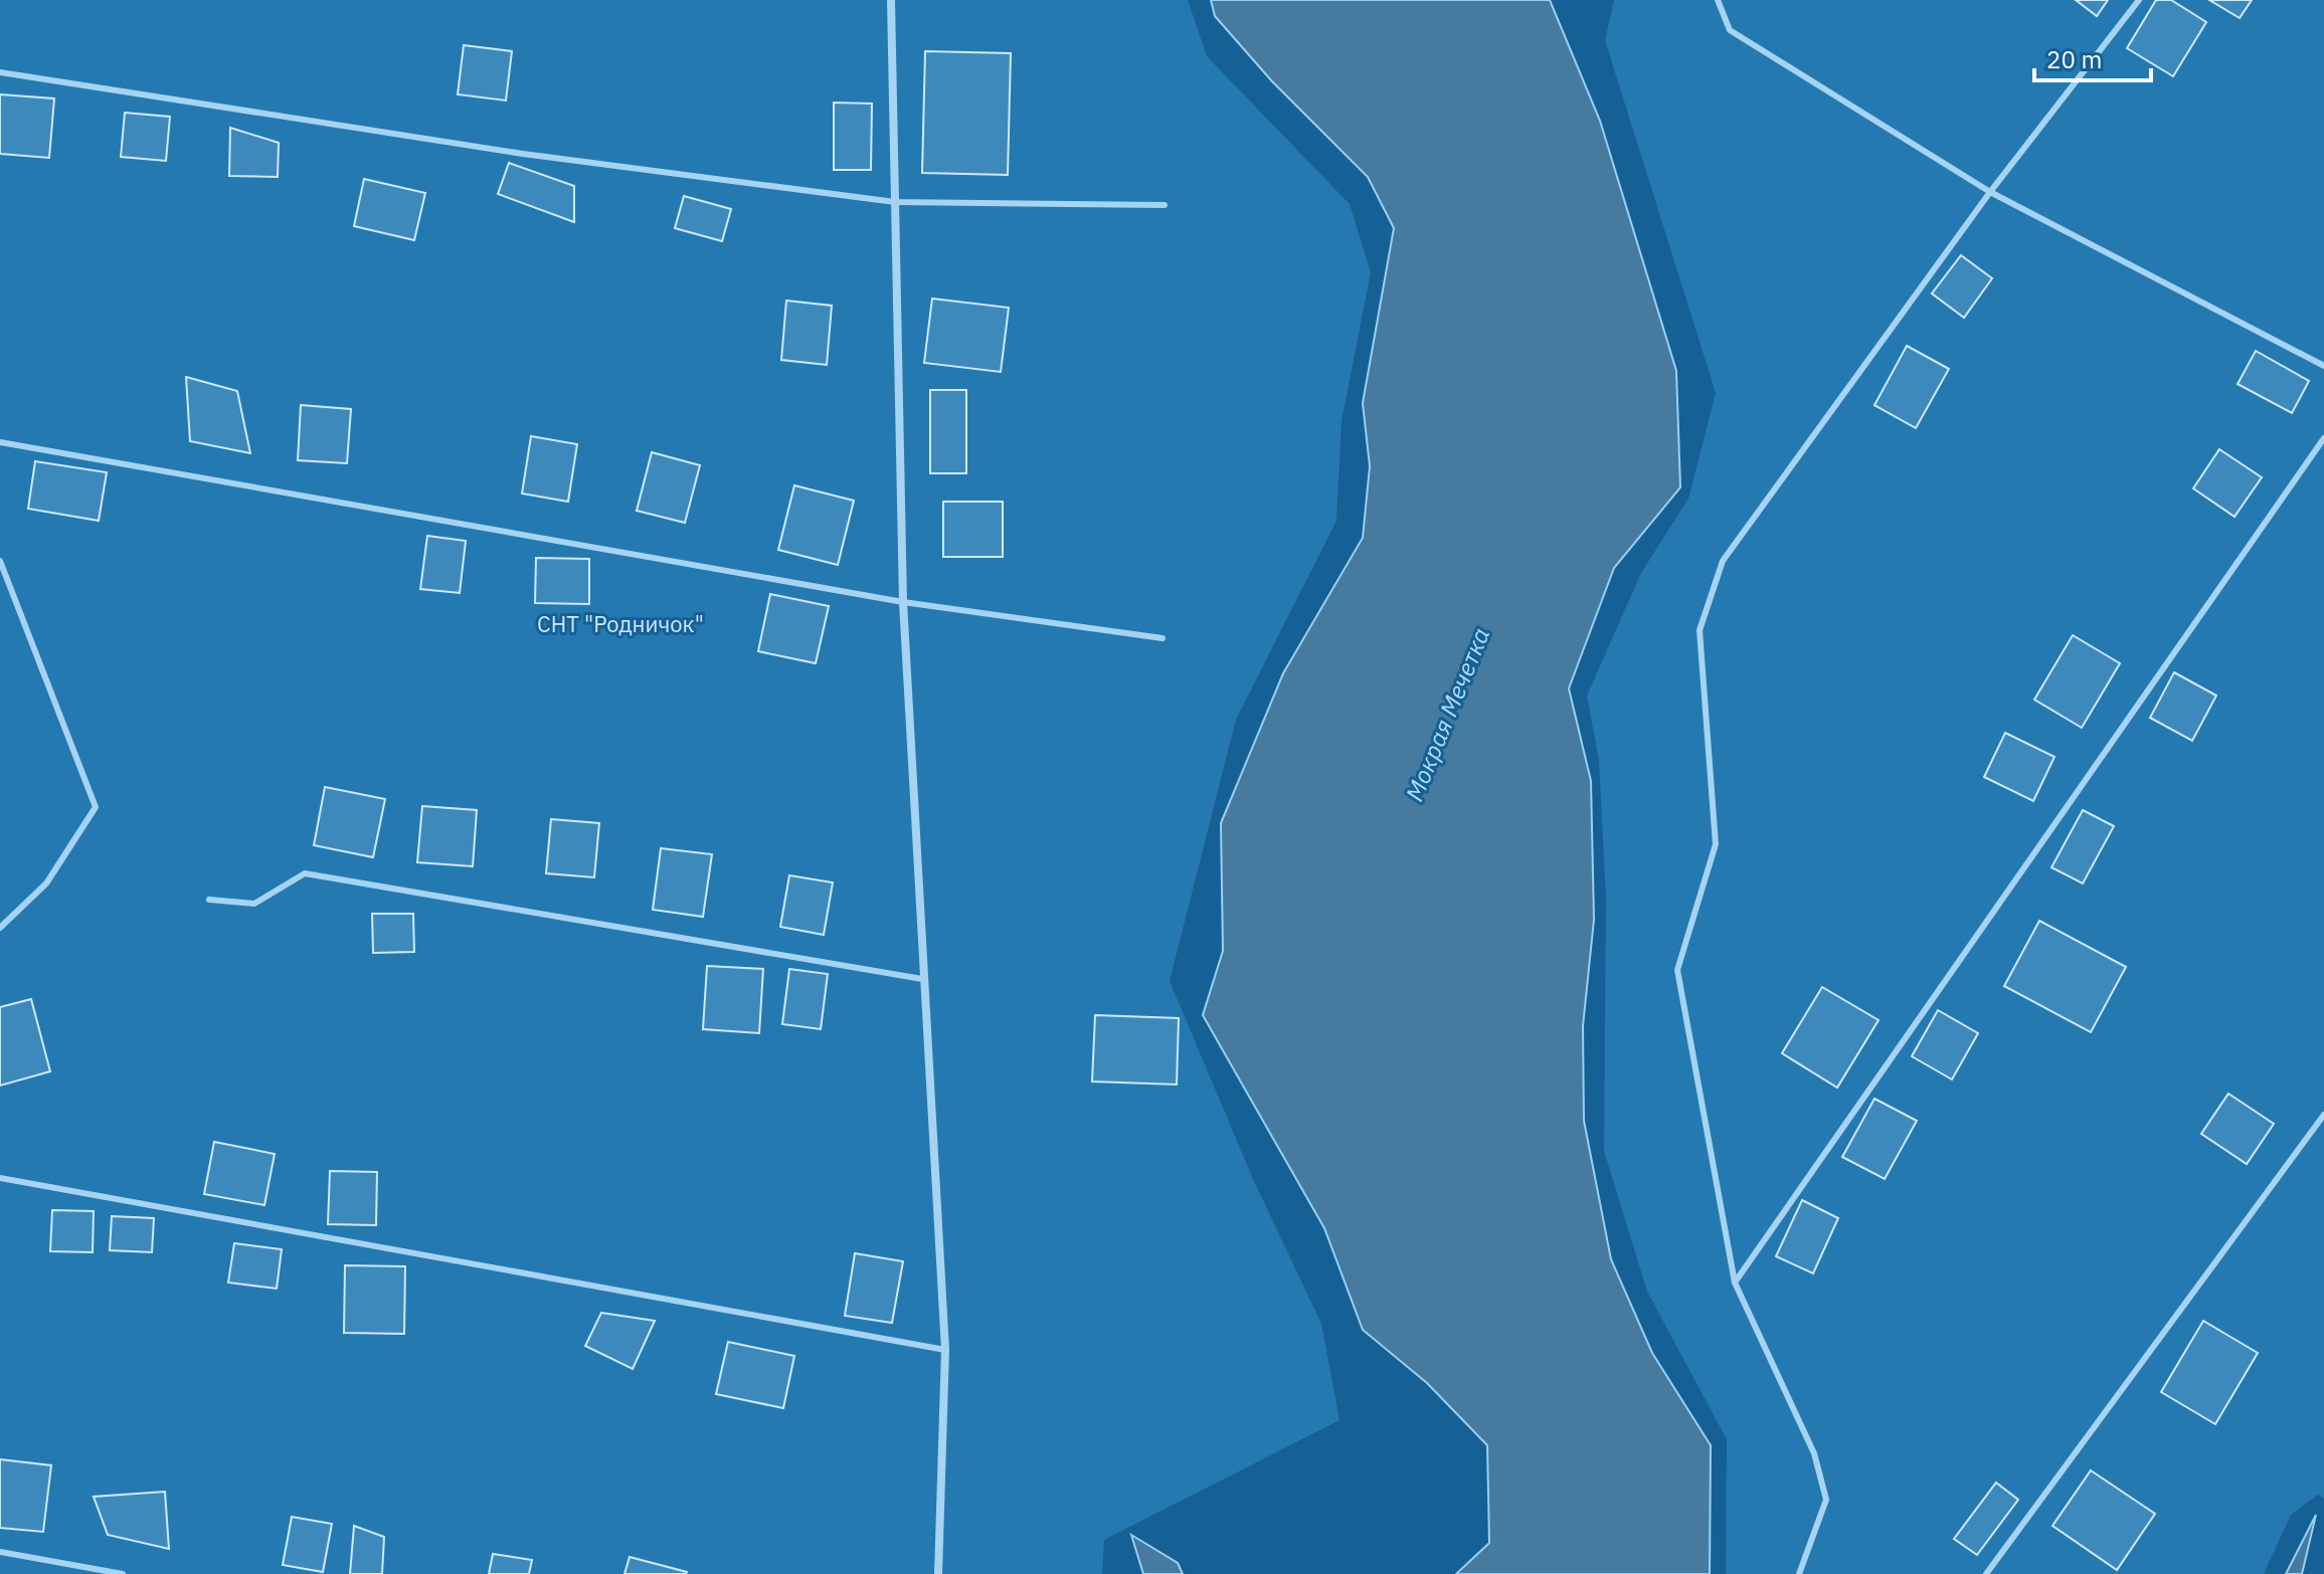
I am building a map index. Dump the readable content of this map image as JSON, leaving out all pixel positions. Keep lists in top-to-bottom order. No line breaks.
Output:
{"water":["Мокрая Мечетка"],"parks":["СНТ \"Родничок\""],"scale_bar":"20 m"}
